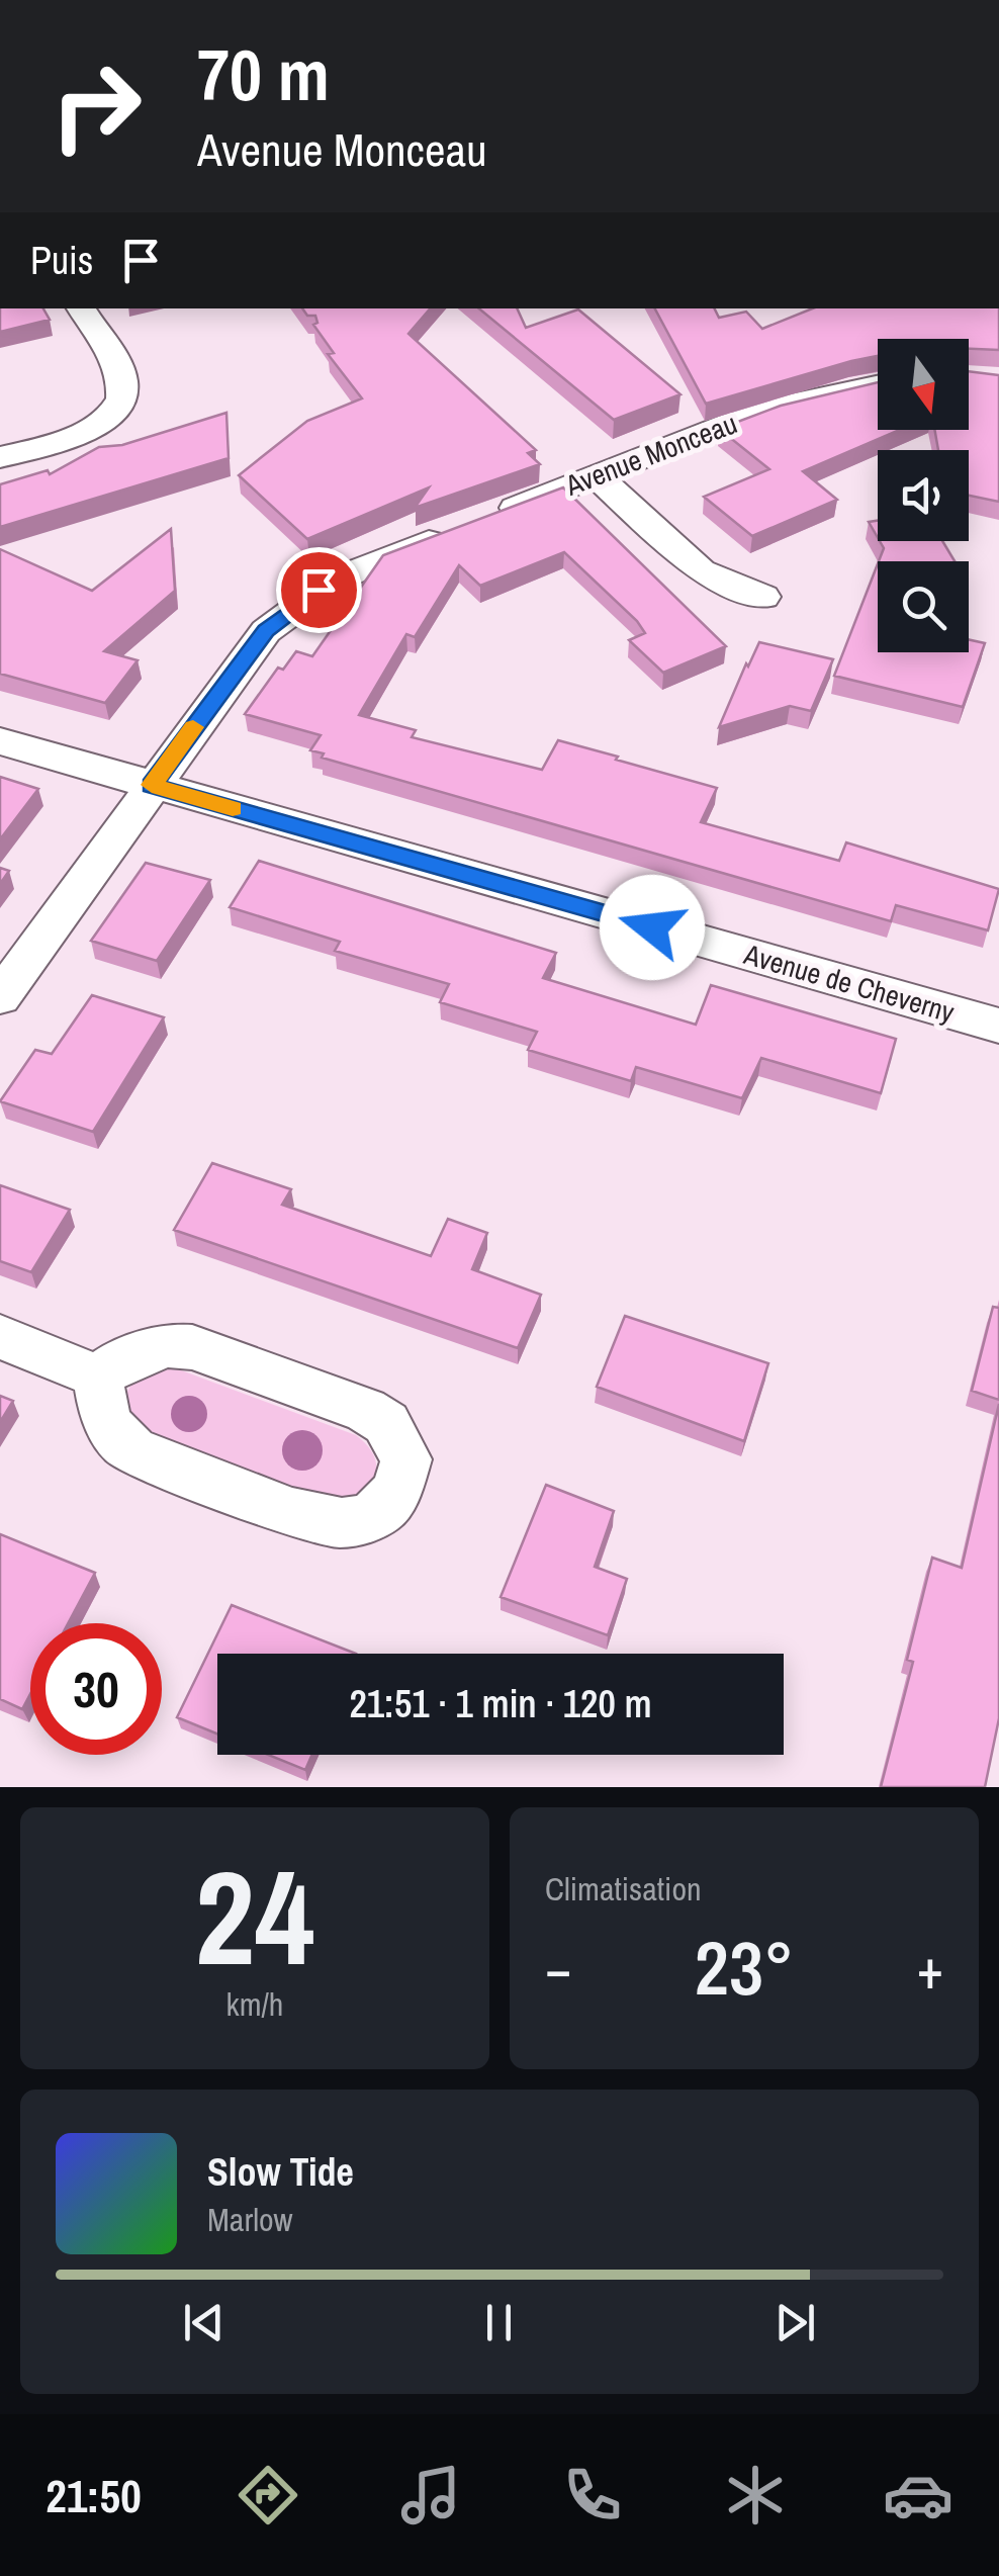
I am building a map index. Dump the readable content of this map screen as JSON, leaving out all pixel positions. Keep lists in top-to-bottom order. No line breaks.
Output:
{"streets":{"street":["Avenue Monceau","Avenue de Cheverny"]},"north":"bottom","page":{"turn":["70 m","Avenue Monceau"],"then":"Puis","limit":"30","trip":"21:51 · 1 min · 120 m","tile":[["24","km/h"],"Climatisation"],"heat":["−","23°","+"],"song":["Slow Tide","Marlow"],"tabs":"21:50"}}
